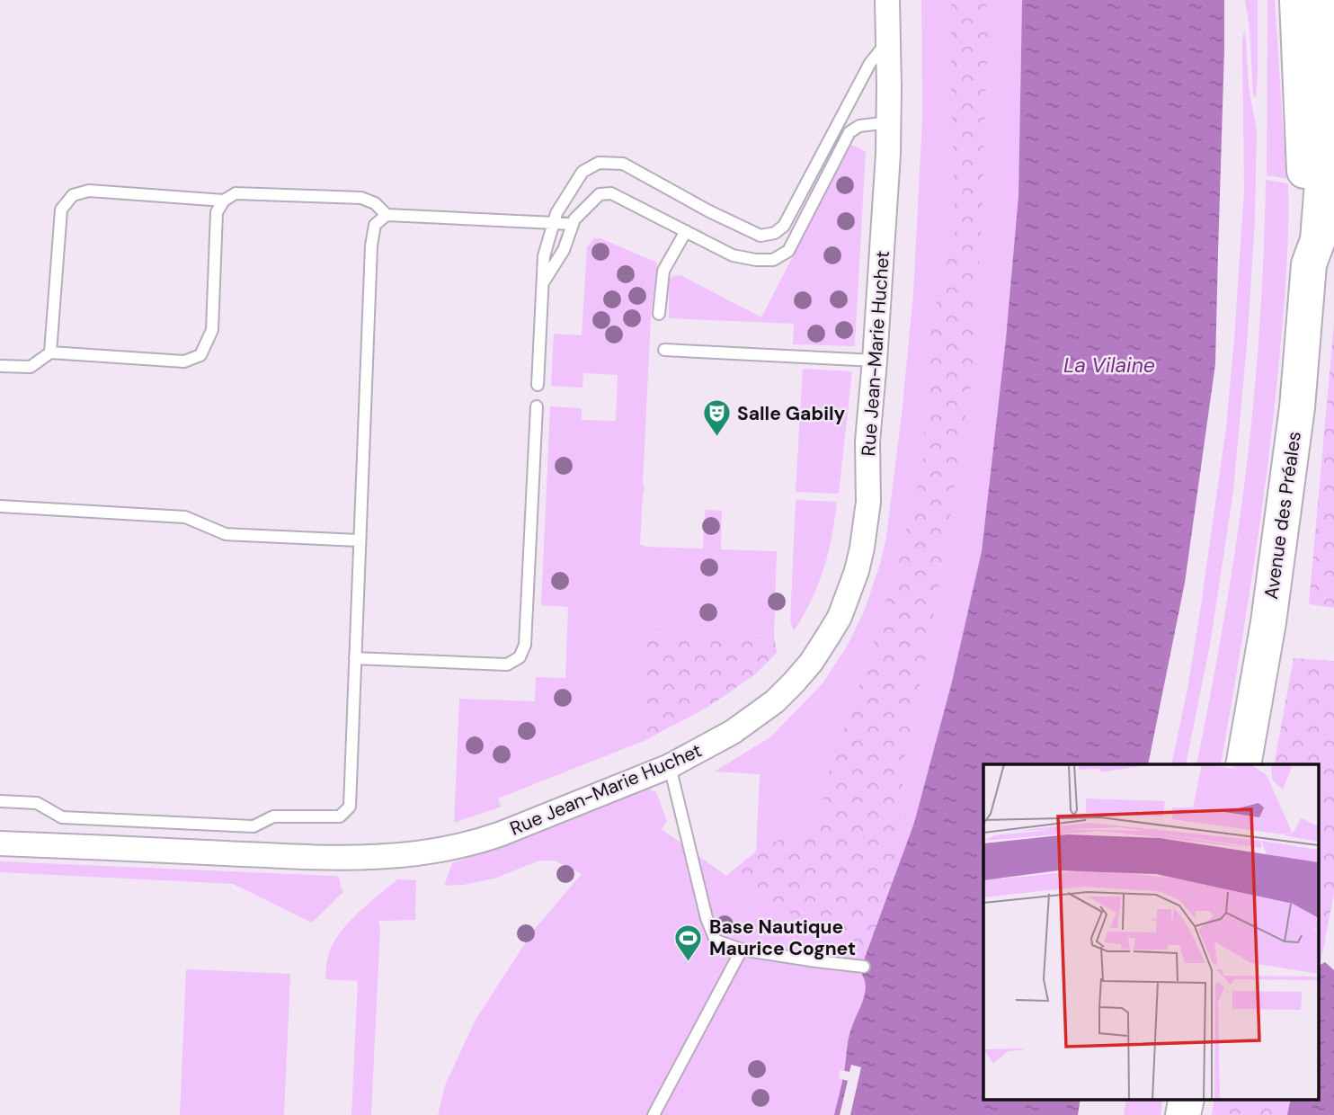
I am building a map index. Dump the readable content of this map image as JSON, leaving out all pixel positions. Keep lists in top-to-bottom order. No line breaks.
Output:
{"streets":{"main road":["Avenue des Préales"],"street":["Rue Jean-Marie Huchet"]},"water":["La Vilaine"],"places":{"theatre":["Salle Gabily"],"sports":["Base Nautique Maurice Cognet"]}}
